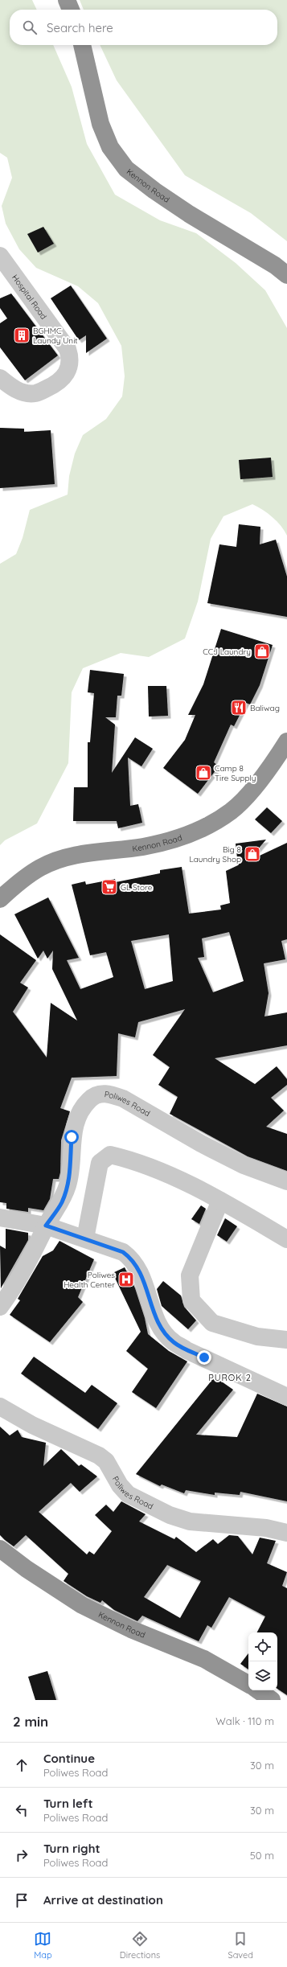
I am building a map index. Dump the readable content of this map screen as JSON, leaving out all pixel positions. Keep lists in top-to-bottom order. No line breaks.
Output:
{"streets":{"highway":["Kennon Road"],"street":["Hospital Road","Poliwes Road"]},"districts":["PUROK 2"],"places":{"building":["BGHMC Laundy Unit"],"shop":["CCJ Laundry","Camp 8 Tire Supply","Big 8 Laundry Shop"],"restaurant":["Baliwag"],"supermarket":["GL Store"],"hospital":["Poliwes Health Center"]},"page":{"search":"Search here","heading":["2 min","Walk · 110 m"],"list":[["Continue","Poliwes Road","30 m"],["Turn left","Poliwes Road","30 m"],["Turn right","Poliwes Road","50 m"],"Arrive at destination"],"nav":["Map","Directions","Saved"]}}
